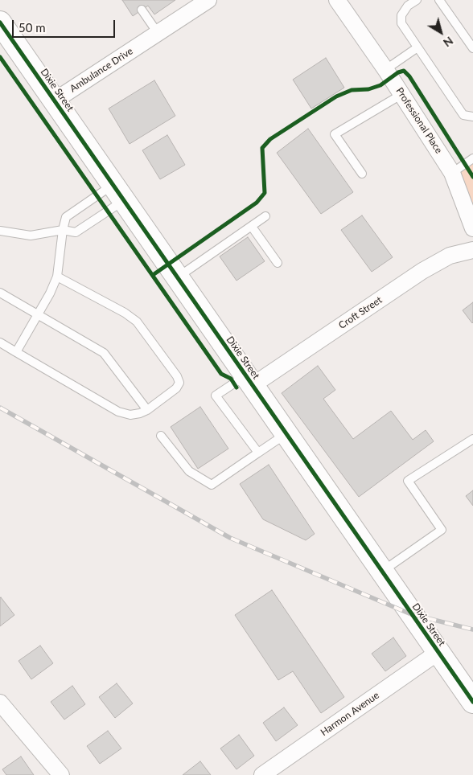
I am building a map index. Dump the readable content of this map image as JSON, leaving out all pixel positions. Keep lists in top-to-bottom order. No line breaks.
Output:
{"streets":{"street":["Ambulance Drive","Dixie Street","Professional Place","Croft Street","Harmon Avenue"]},"crossings":[["Ambulance Drive","Dixie Street"],["Dixie Street","Croft Street"],["Dixie Street","Harmon Avenue"]],"scale_bar":"50 m","north":"bottom right"}
